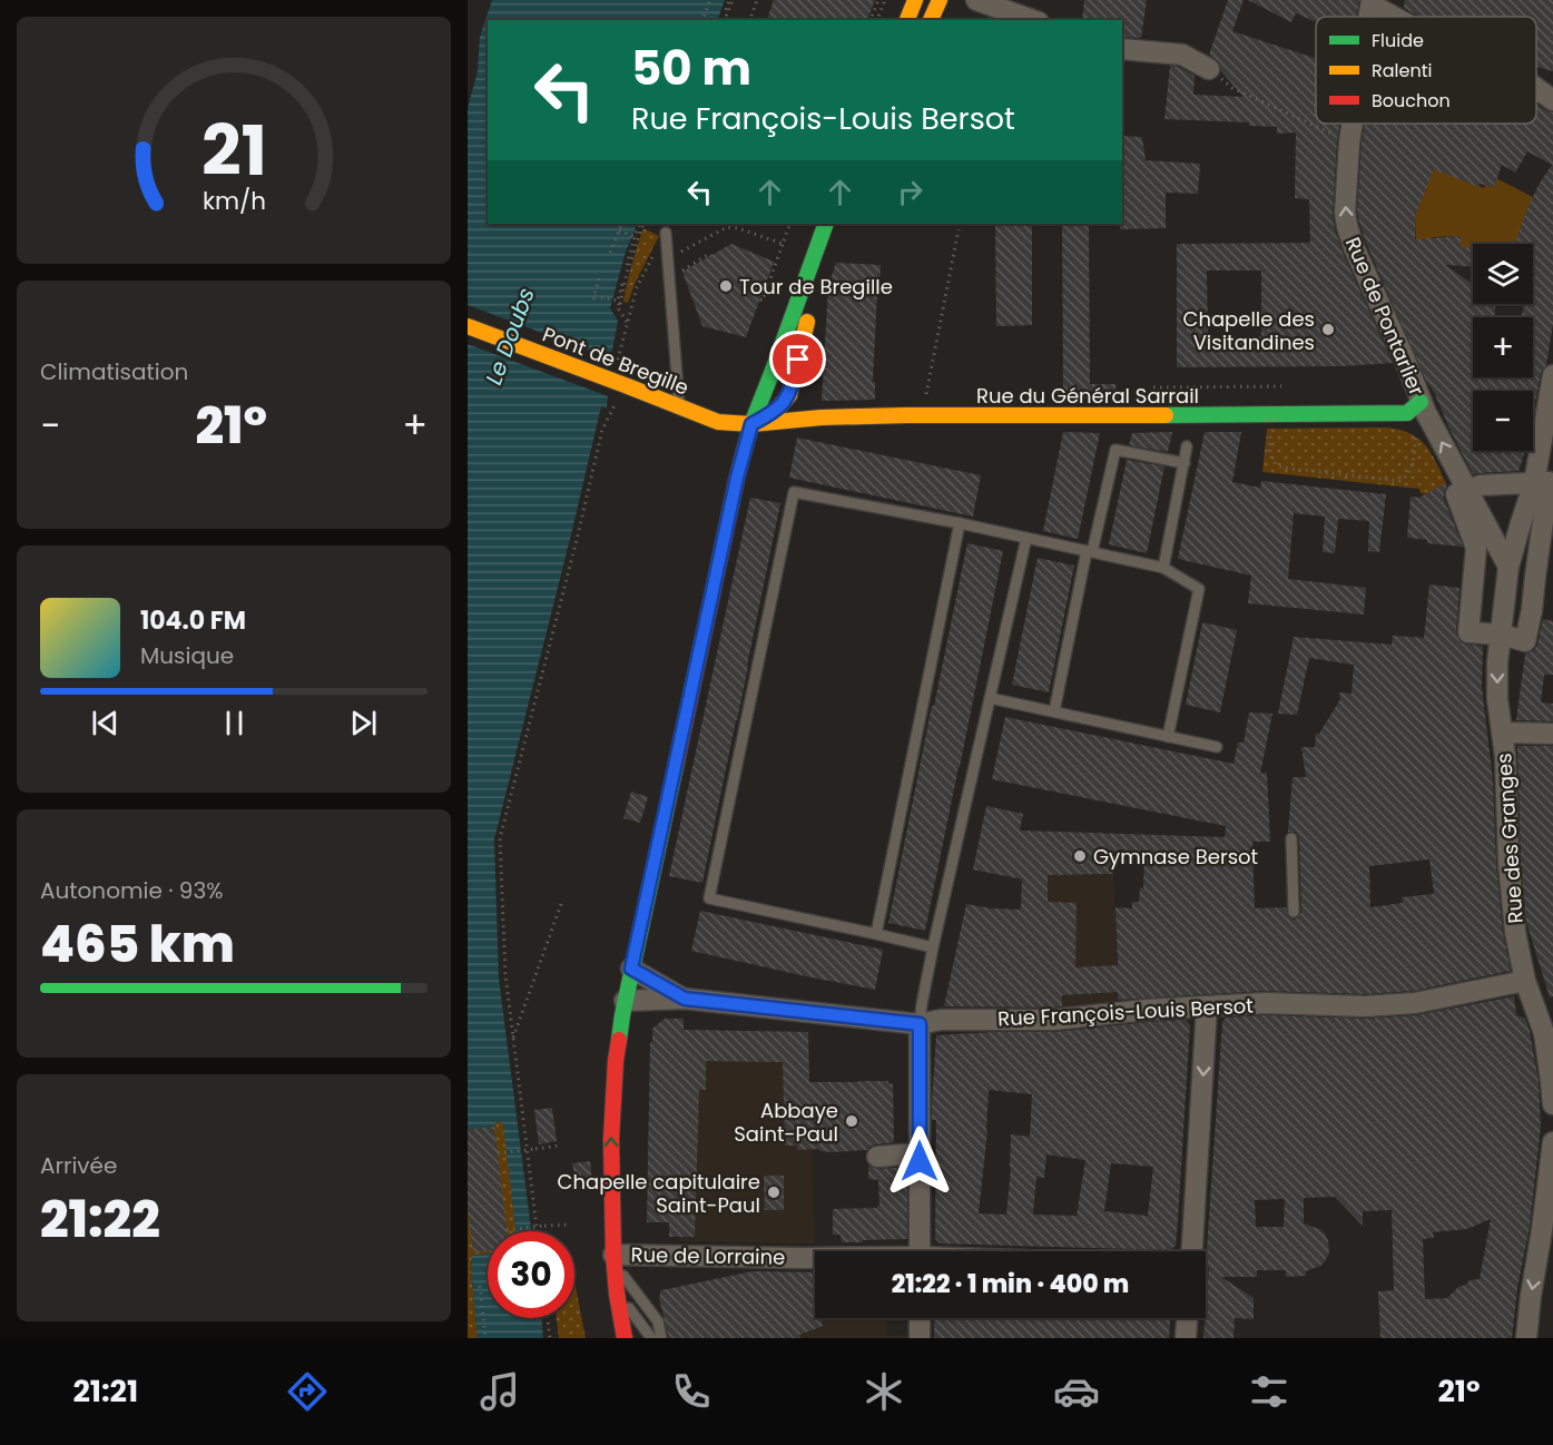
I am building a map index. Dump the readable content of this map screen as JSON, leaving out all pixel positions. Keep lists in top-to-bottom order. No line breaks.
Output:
{"streets":{"street":["Rue de Pontarlier","Pont de Bregille","Rue du Général Sarrail","Rue des Granges","Rue François-Louis Bersot","Rue de Lorraine"]},"crossings":[["Rue de Pontarlier","Rue du Général Sarrail"],["Rue de Pontarlier","Rue des Granges"],["Pont de Bregille","Rue du Général Sarrail"],["Rue des Granges","Rue François-Louis Bersot"]],"one_way":["Rue de Pontarlier"],"water":["Le Doubs"],"places":["Tour de Bregille","Chapelle des Visitandines","Gymnase Bersot","Abbaye Saint-Paul","Chapelle capitulaire Saint-Paul"],"legend":["Fluide","Ralenti","Bouchon"],"page":{"turn":["50 m","Rue François-Louis Bersot"],"map_buttons":["+","−"],"tile":["Climatisation",["Autonomie · 93%","465 km"],["Arrivée","21:22"]],"heat":["−","21°","+"],"song":["104.0 FM","Musique"],"limit":"30","trip":"21:22 · 1 min · 400 m","tabs":["21:21","21°"],"gauge":["21","km/h"]}}
